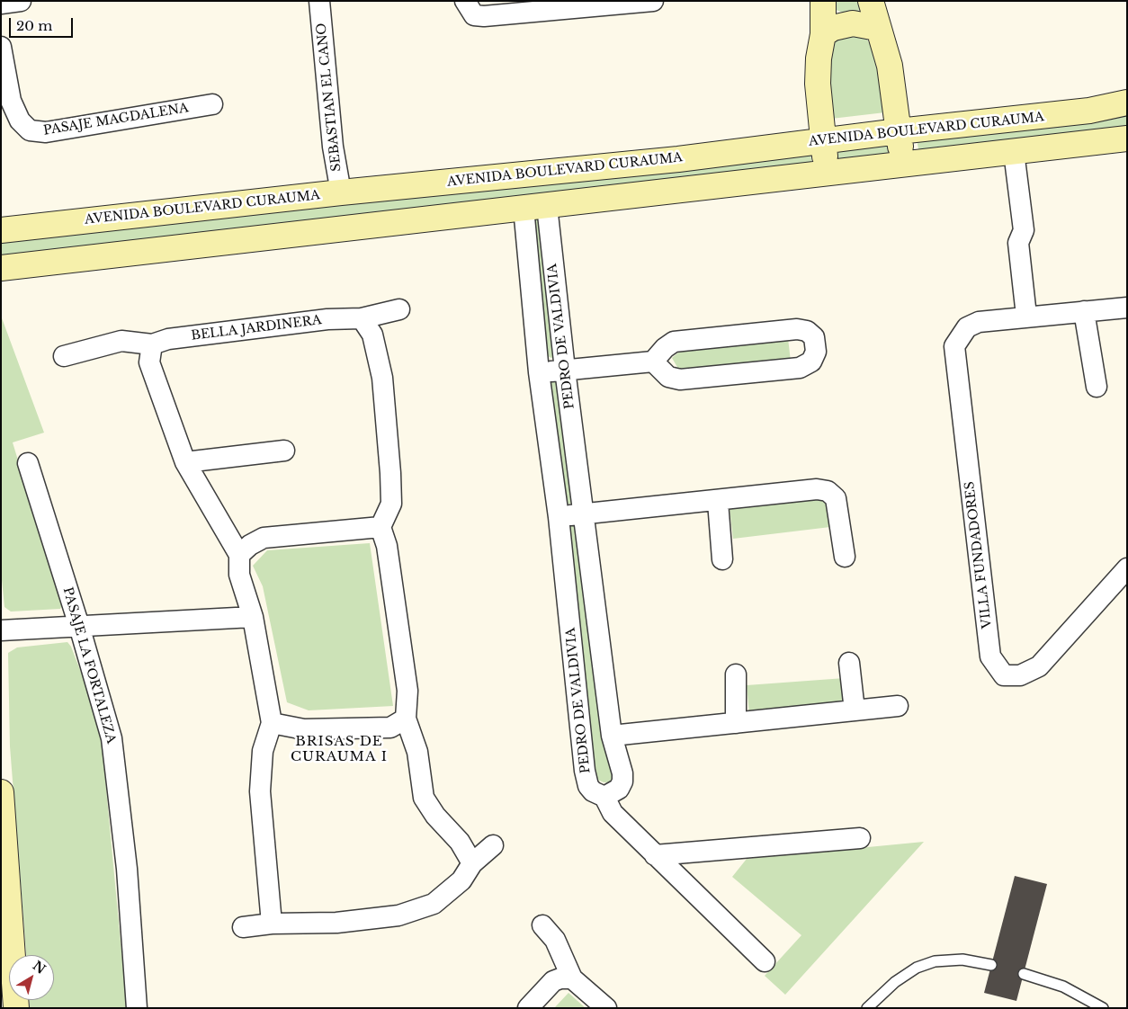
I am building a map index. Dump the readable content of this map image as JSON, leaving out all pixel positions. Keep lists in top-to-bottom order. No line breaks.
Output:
{"streets":{"street":["SEBASTIAN EL CANO","PASAJE MAGDALENA","AVENIDA BOULEVARD CURAUMA","BELLA JARDINERA","PEDRO DE VALDIVIA","VILLA FUNDADORES","PASAJE LA FORTALEZA"]},"crossings":[["SEBASTIAN EL CANO","AVENIDA BOULEVARD CURAUMA"]],"districts":["BRISAS DE CURAUMA I"],"scale_bar":"20 m","north":"top right"}
